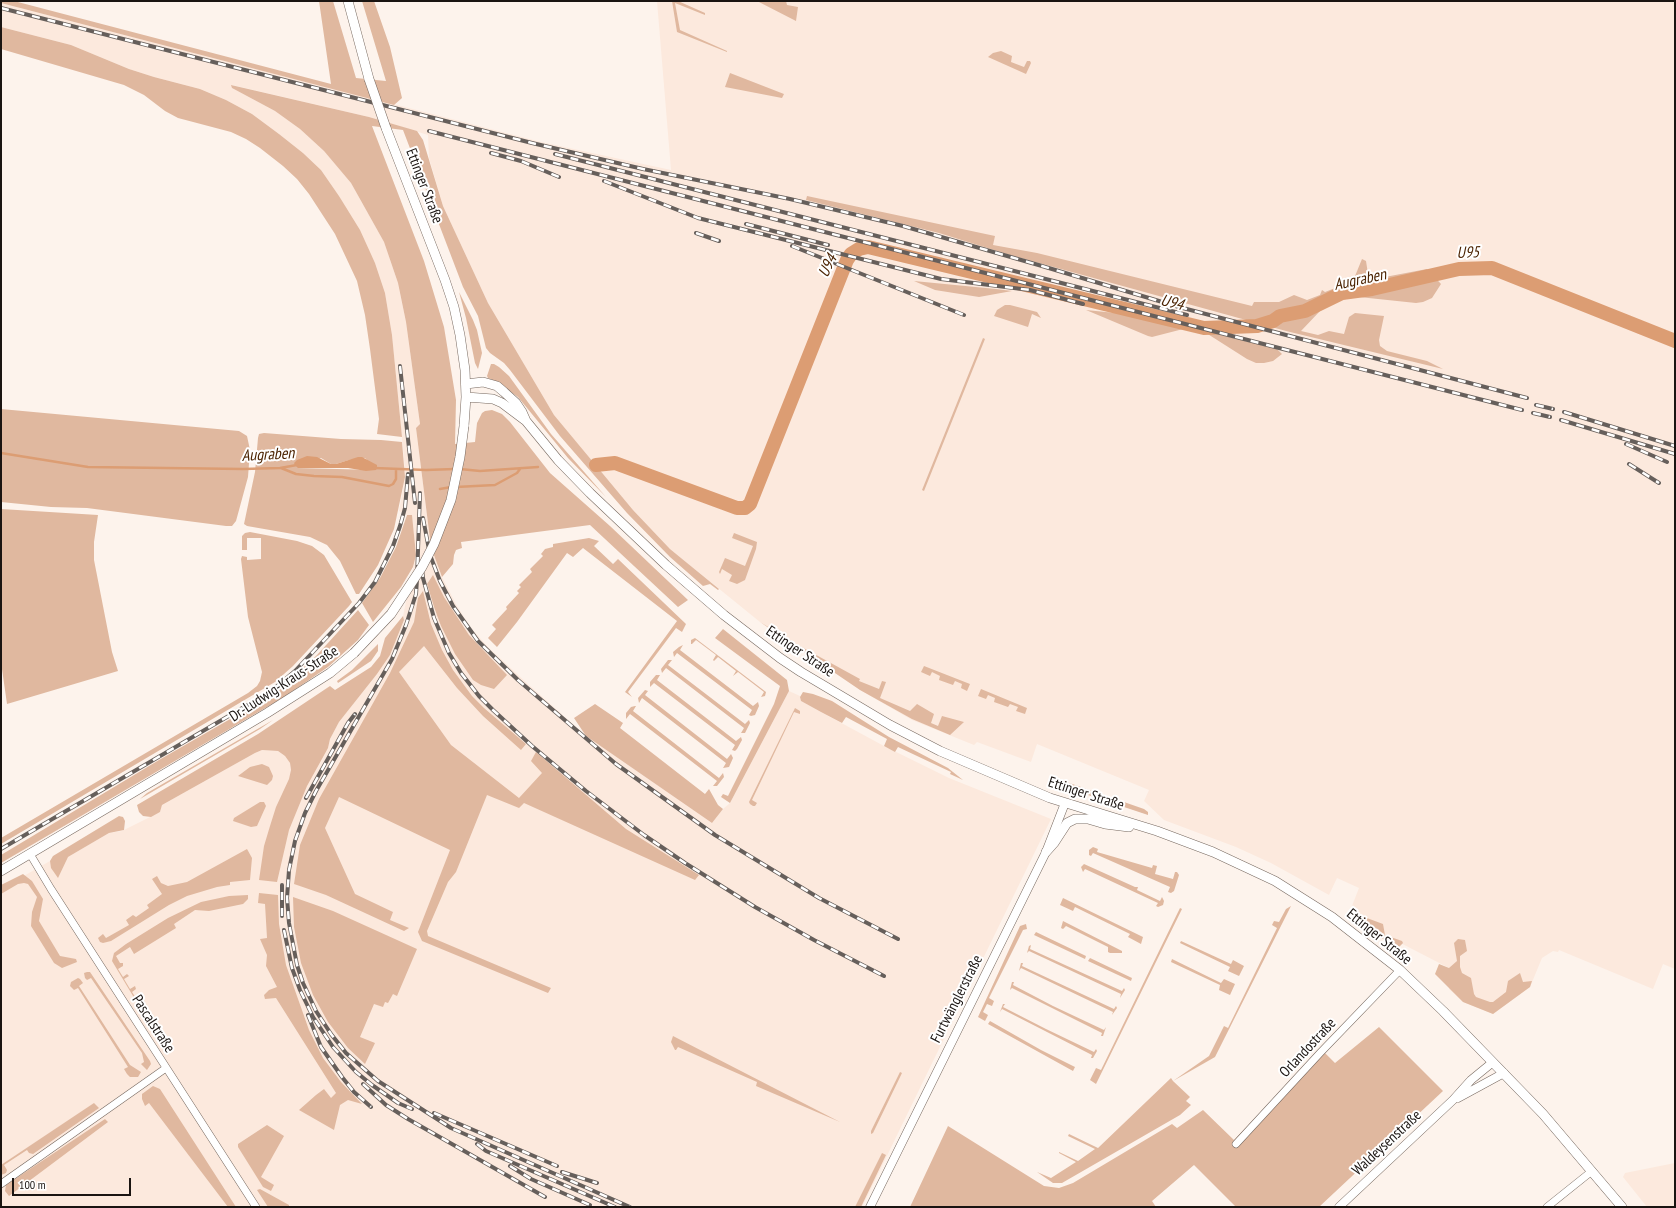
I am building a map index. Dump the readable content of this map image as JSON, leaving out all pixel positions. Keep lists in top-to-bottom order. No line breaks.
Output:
{"streets":{"main road":["Ettinger Straße","Dr.-Ludwig-Kraus-Straße"],"street":["Furtwänglerstraße","Pascalstraße","Orlandostraße","Waldeysenstraße"]},"crossings":[["Ettinger Straße","Dr.-Ludwig-Kraus-Straße"],["Ettinger Straße","Furtwänglerstraße"],["Ettinger Straße","Orlandostraße"],["Ettinger Straße","Waldeysenstraße"],["Dr.-Ludwig-Kraus-Straße","Pascalstraße"]],"water":["U95","U94","Augraben"],"scale_bar":"100 m"}
